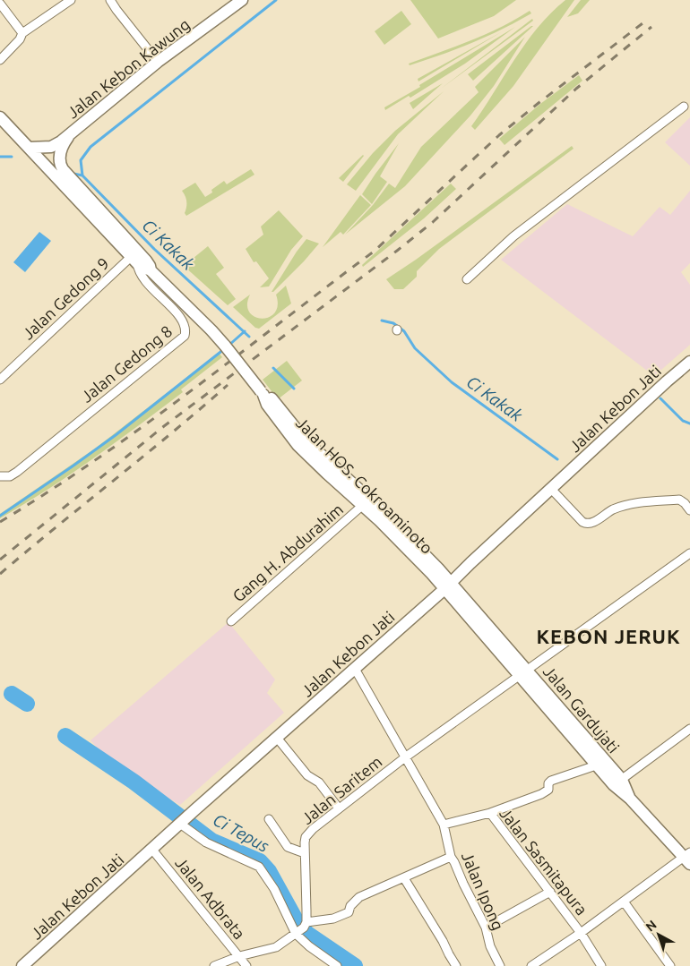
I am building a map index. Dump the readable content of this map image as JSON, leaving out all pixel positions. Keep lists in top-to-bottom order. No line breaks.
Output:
{"streets":{"main road":["Jalan Kebon Kawung","Jalan Kebon Jati","Jalan HOS. Cokroaminoto","Jalan Gardujati"],"street":["Jalan Gedong 9","Jalan Gedong 8","Gang H. Abdurahim","Jalan Saritem","Jalan Sasmitapura","Jalan Ipong","Jalan Adbrata"]},"crossings":[["Jalan Kebon Kawung","Jalan HOS. Cokroaminoto"],["Jalan Gedong 9","Jalan Gedong 8"],["Jalan Gedong 9","Jalan HOS. Cokroaminoto"],["Jalan Gedong 8","Jalan HOS. Cokroaminoto"],["Jalan Kebon Jati","Jalan HOS. Cokroaminoto"],["Jalan Kebon Jati","Jalan Gardujati"],["Jalan Kebon Jati","Jalan Ipong"],["Jalan Kebon Jati","Jalan Adbrata"],["Jalan HOS. Cokroaminoto","Gang H. Abdurahim"],["Jalan HOS. Cokroaminoto","Jalan Gardujati"],["Jalan Gardujati","Jalan Saritem"],["Jalan Saritem","Jalan Ipong"],["Jalan Sasmitapura","Jalan Ipong"]],"districts":["KEBON JERUK"],"water":["Ci Kakak","Ci Tepus"],"north":"top left"}
